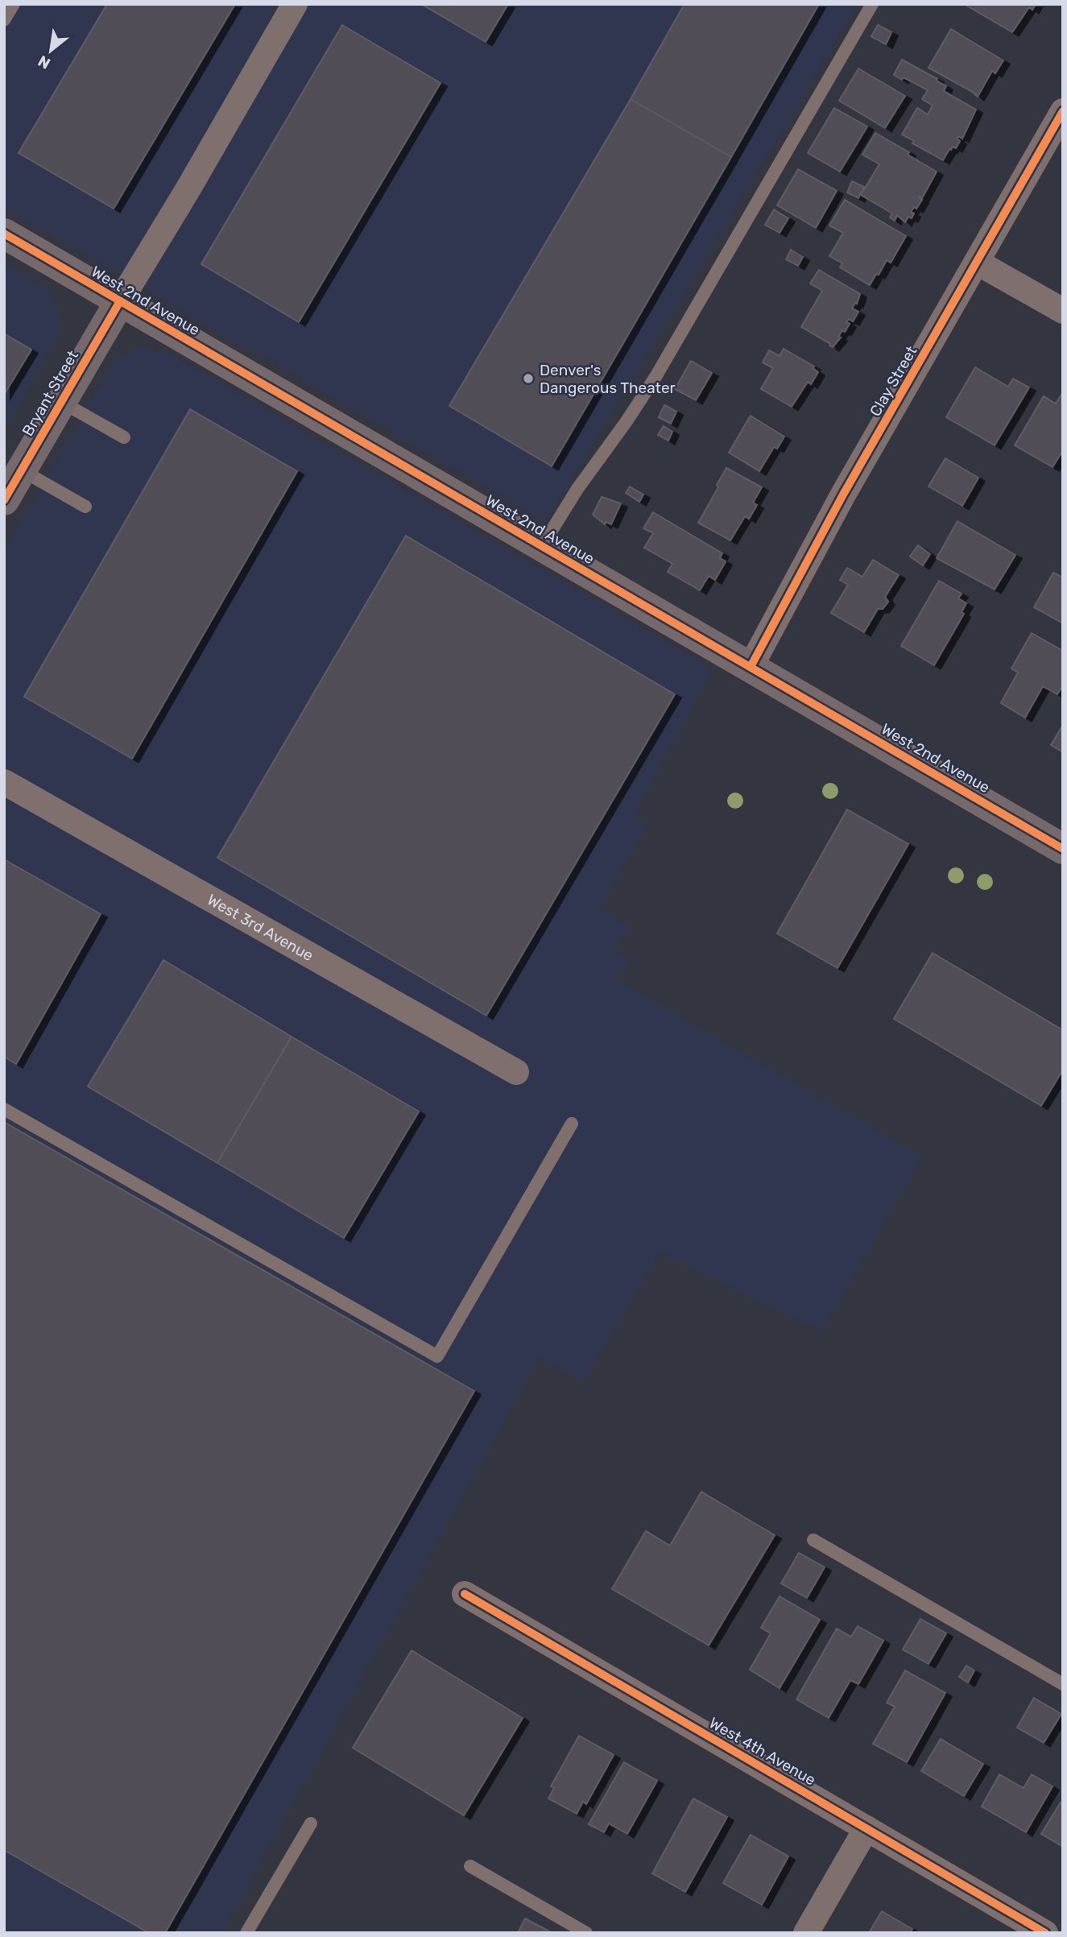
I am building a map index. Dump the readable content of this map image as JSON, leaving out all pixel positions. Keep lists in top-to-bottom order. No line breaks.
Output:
{"streets":{"street":["West 2nd Avenue","Clay Street","Bryant Street","West 3rd Avenue","West 4th Avenue"]},"crossings":[["West 2nd Avenue","Clay Street"],["West 2nd Avenue","Bryant Street"]],"places":["Denver's Dangerous Theater"],"north":"bottom left"}
